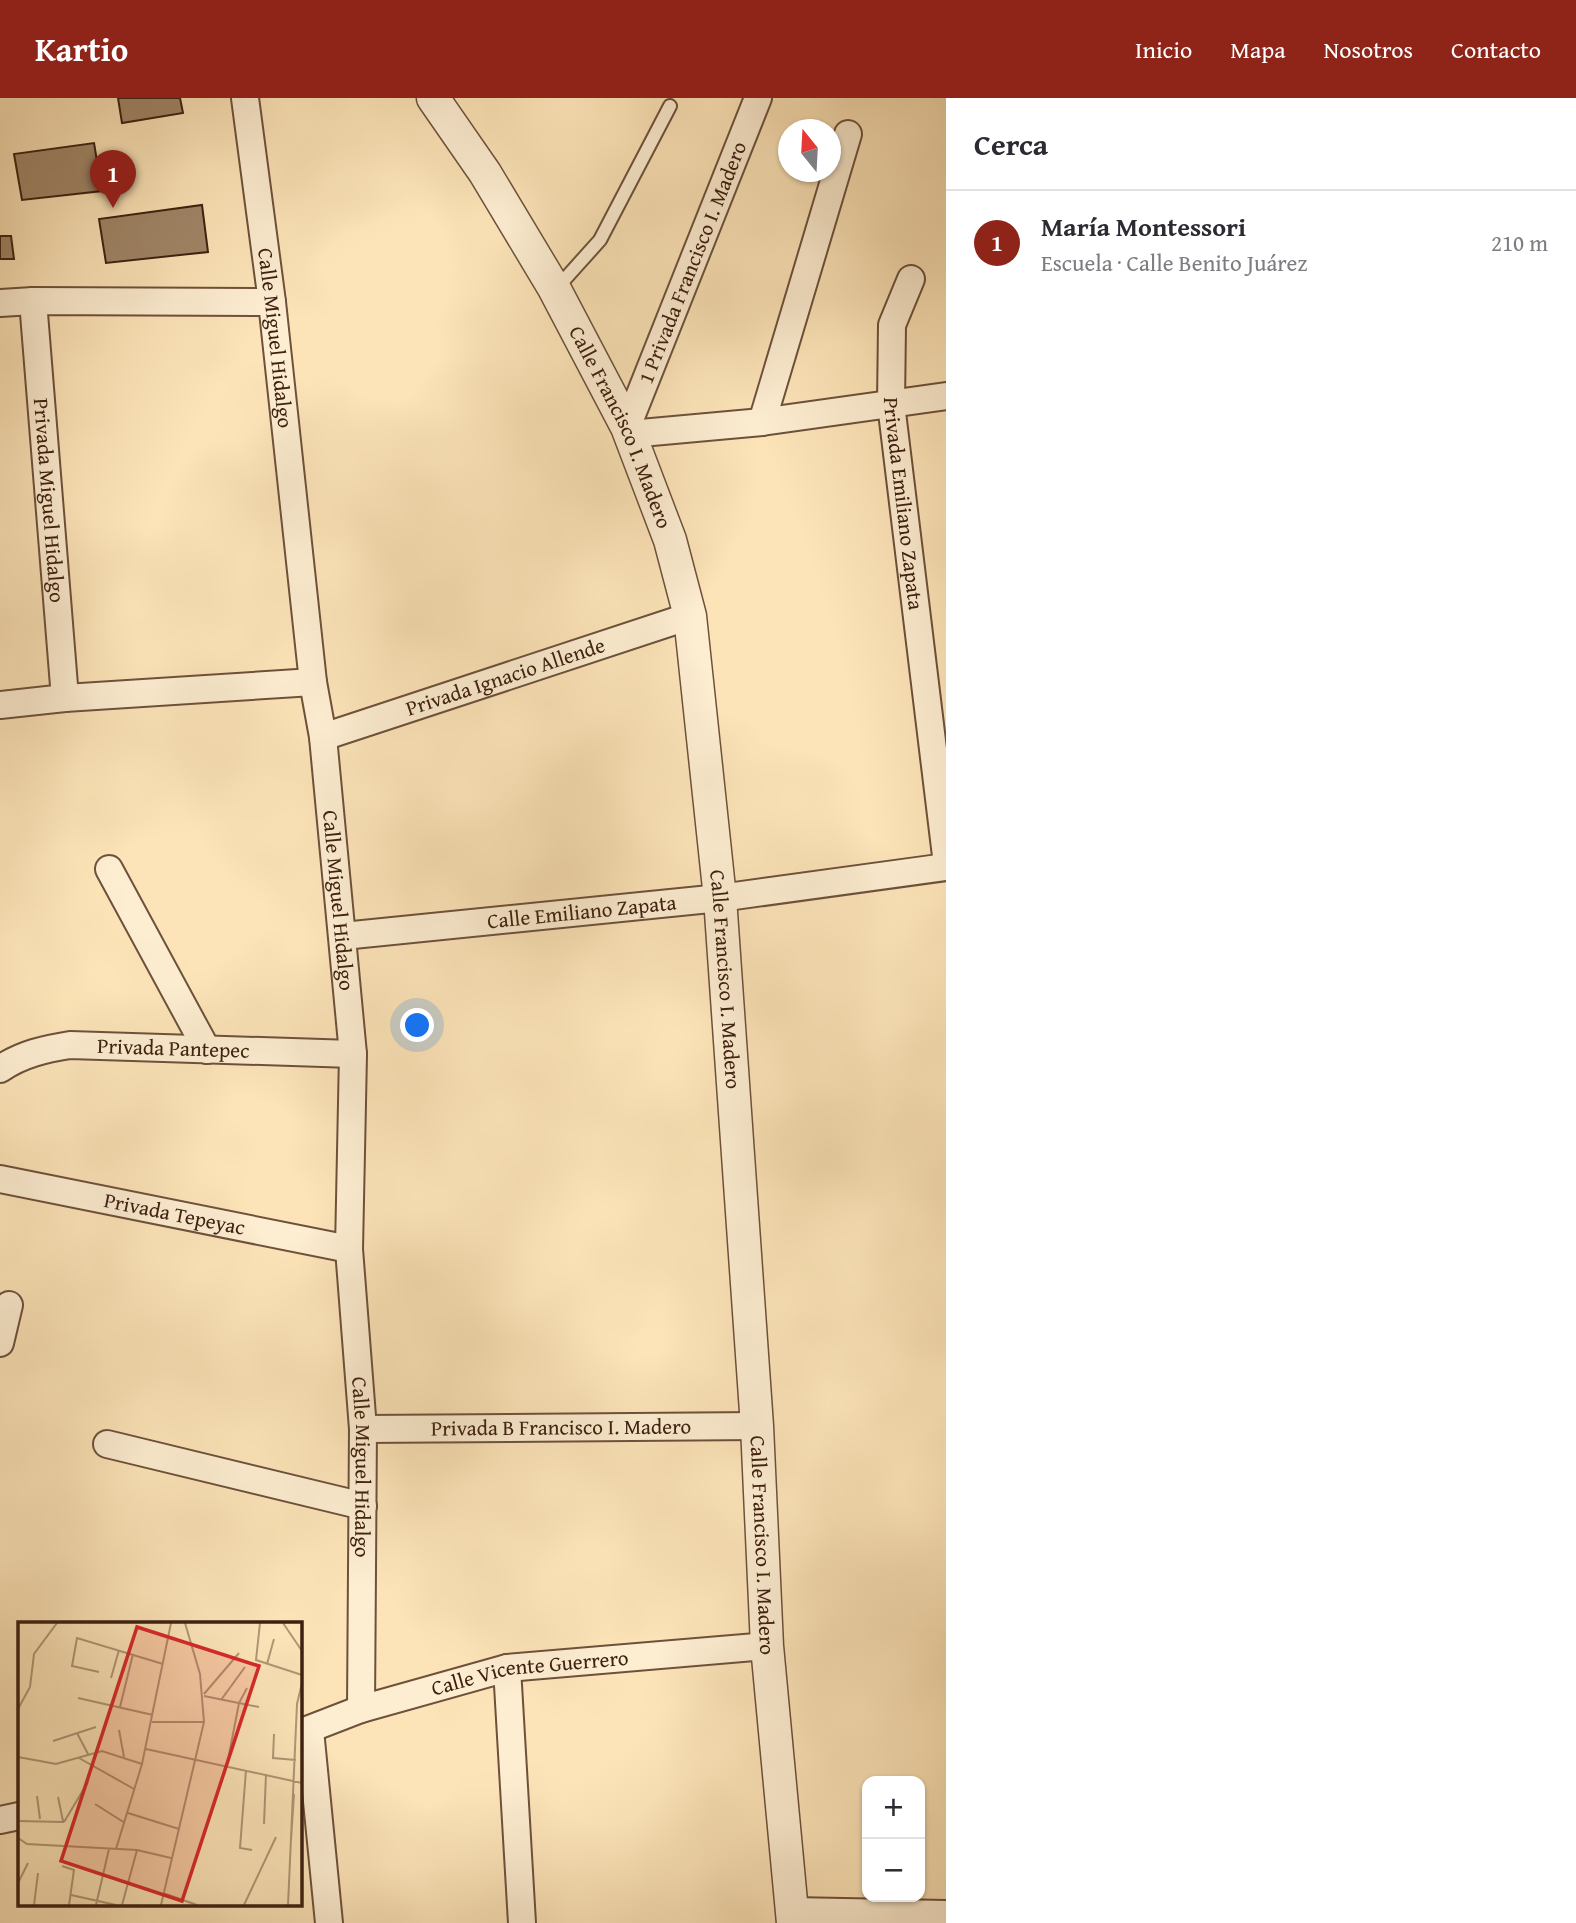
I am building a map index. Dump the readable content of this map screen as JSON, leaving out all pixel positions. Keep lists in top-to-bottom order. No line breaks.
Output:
{"streets":{"street":["1 Privada Francisco I. Madero","Calle Miguel Hidalgo","Calle Francisco I. Madero","Privada Miguel Hidalgo","Privada Emiliano Zapata","Privada Ignacio Allende","Calle Emiliano Zapata","Privada Pantepec","Privada Tepeyac","Privada B Francisco I. Madero","Calle Vicente Guerrero"]},"crossings":[["1 Privada Francisco I. Madero","Calle Francisco I. Madero"],["Calle Miguel Hidalgo","Privada Ignacio Allende"],["Calle Miguel Hidalgo","Calle Emiliano Zapata"],["Calle Miguel Hidalgo","Privada Pantepec"],["Calle Miguel Hidalgo","Privada Tepeyac"],["Calle Miguel Hidalgo","Privada B Francisco I. Madero"],["Calle Miguel Hidalgo","Calle Vicente Guerrero"],["Calle Francisco I. Madero","Privada Ignacio Allende"],["Calle Francisco I. Madero","Calle Emiliano Zapata"],["Calle Francisco I. Madero","Privada B Francisco I. Madero"],["Calle Francisco I. Madero","Calle Vicente Guerrero"]],"north":"top","page":{"header":"Kartio","nav":["Inicio","Mapa","Nosotros","Contacto"],"heading":"Cerca","pins":"1","list":[{"mark":"1","name":"María Montessori","note":"Escuela · Calle Benito Juárez","value":"210 m"}],"map_buttons":["+","−"]}}
